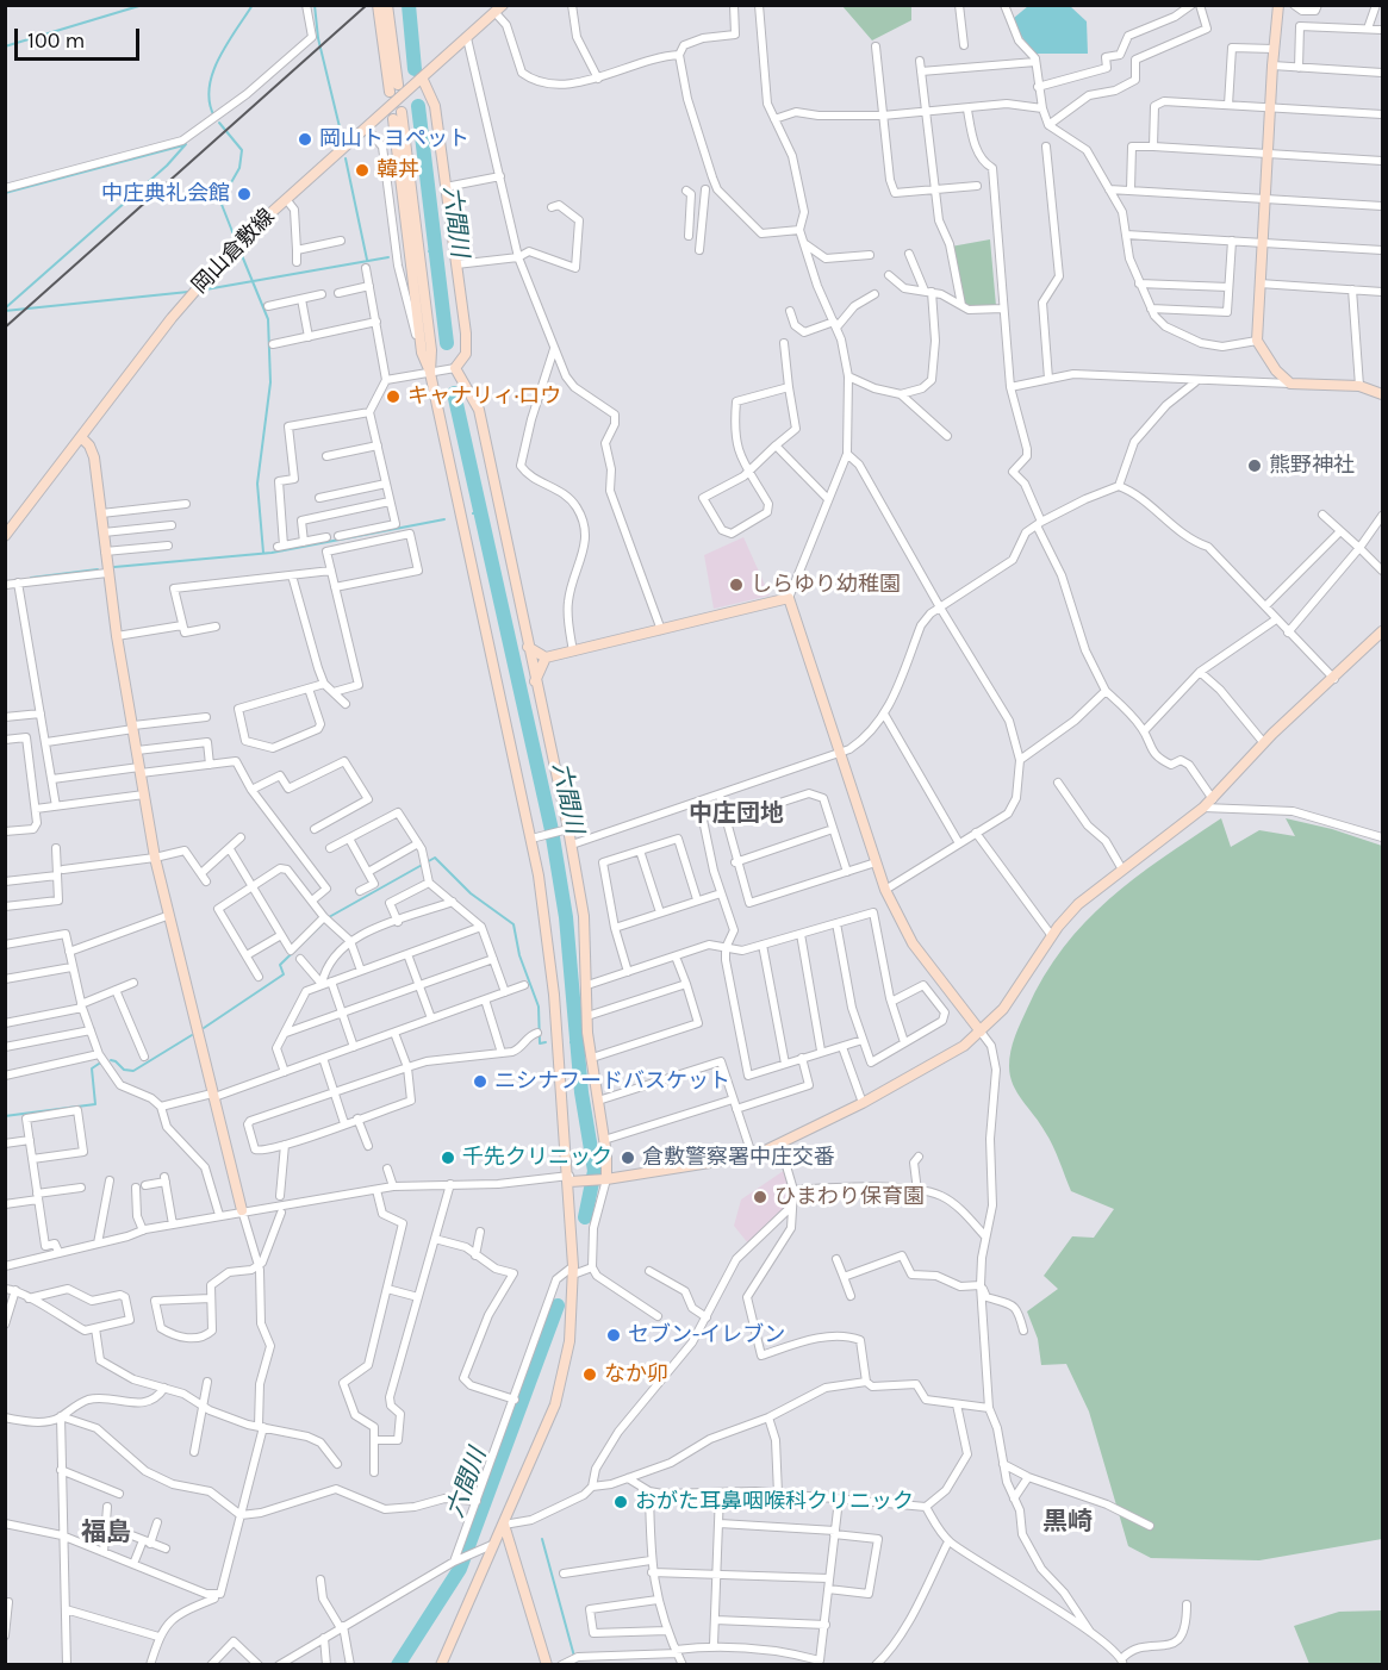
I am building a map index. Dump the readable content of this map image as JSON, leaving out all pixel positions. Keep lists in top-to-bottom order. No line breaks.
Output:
{"streets":{"street":["岡山倉敷線"]},"districts":["中庄団地","黒崎","福島"],"water":["六間川"],"places":["岡山トヨペット","韓丼","中庄典礼会館","キャナリィ·ロウ","熊野神社","しらゆり幼稚園","ニシナフードバスケット","千先クリニック","倉敷警察署中庄交番","ひまわり保育園","セブン-イレブン","なか卯","おがた耳鼻咽喉科クリニック"],"scale_bar":"100 m"}
